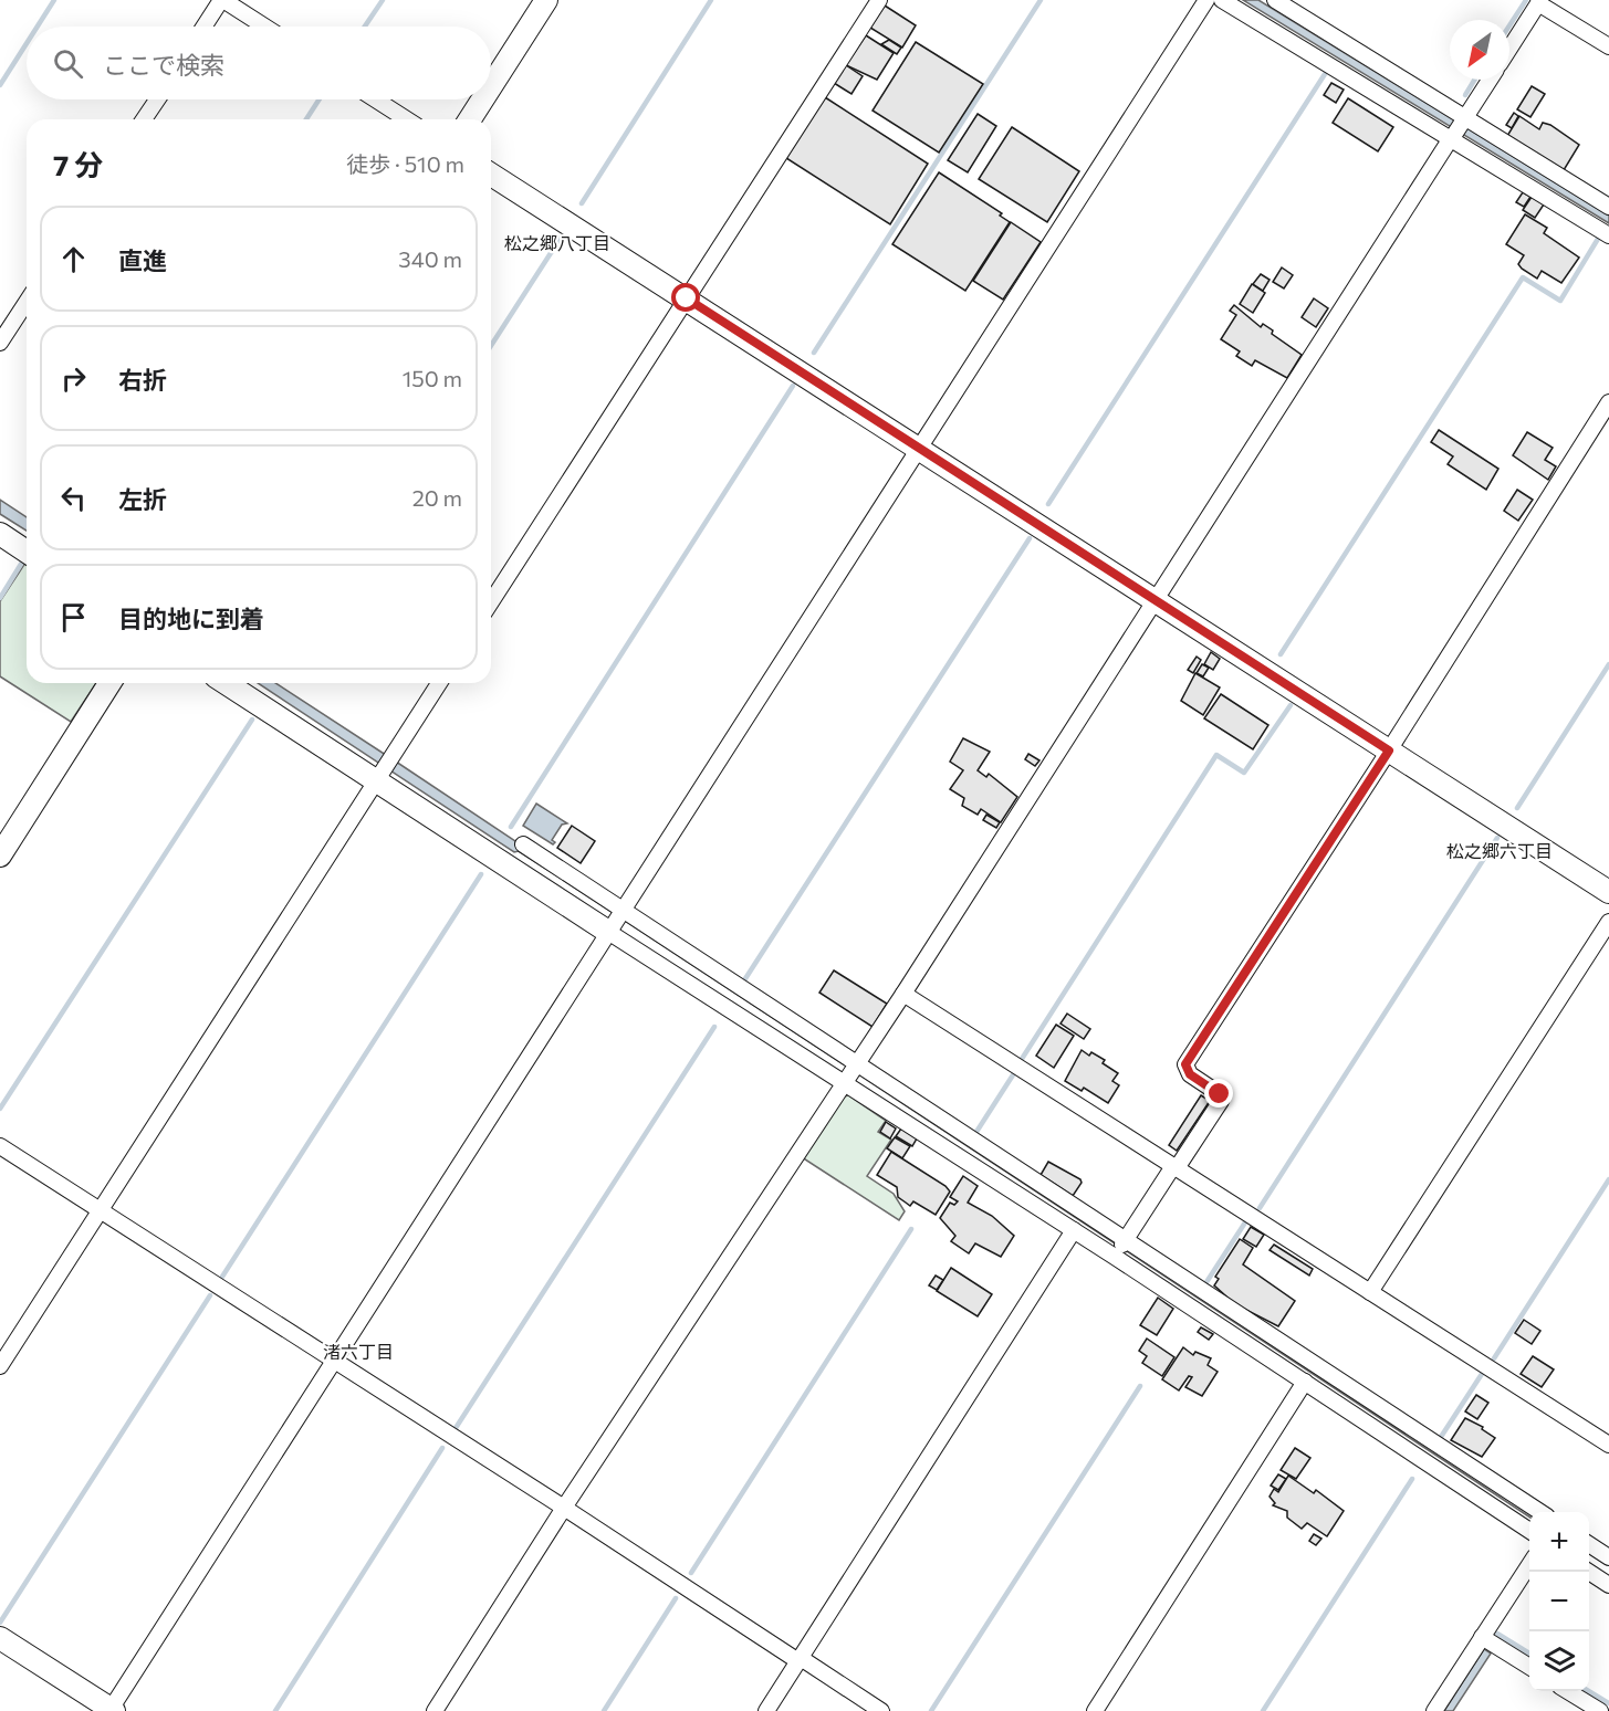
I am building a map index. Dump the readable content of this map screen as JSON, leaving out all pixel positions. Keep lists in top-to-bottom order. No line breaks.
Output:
{"districts":["松之郷八丁目","松之郷六丁目","渚六丁目"],"north":"bottom left","page":{"search":"ここで検索","heading":["7 分","徒歩 · 510 m"],"list":[["直進","340 m"],["右折","150 m"],["左折","20 m"],"目的地に到着"],"map_buttons":["+","−"]}}
